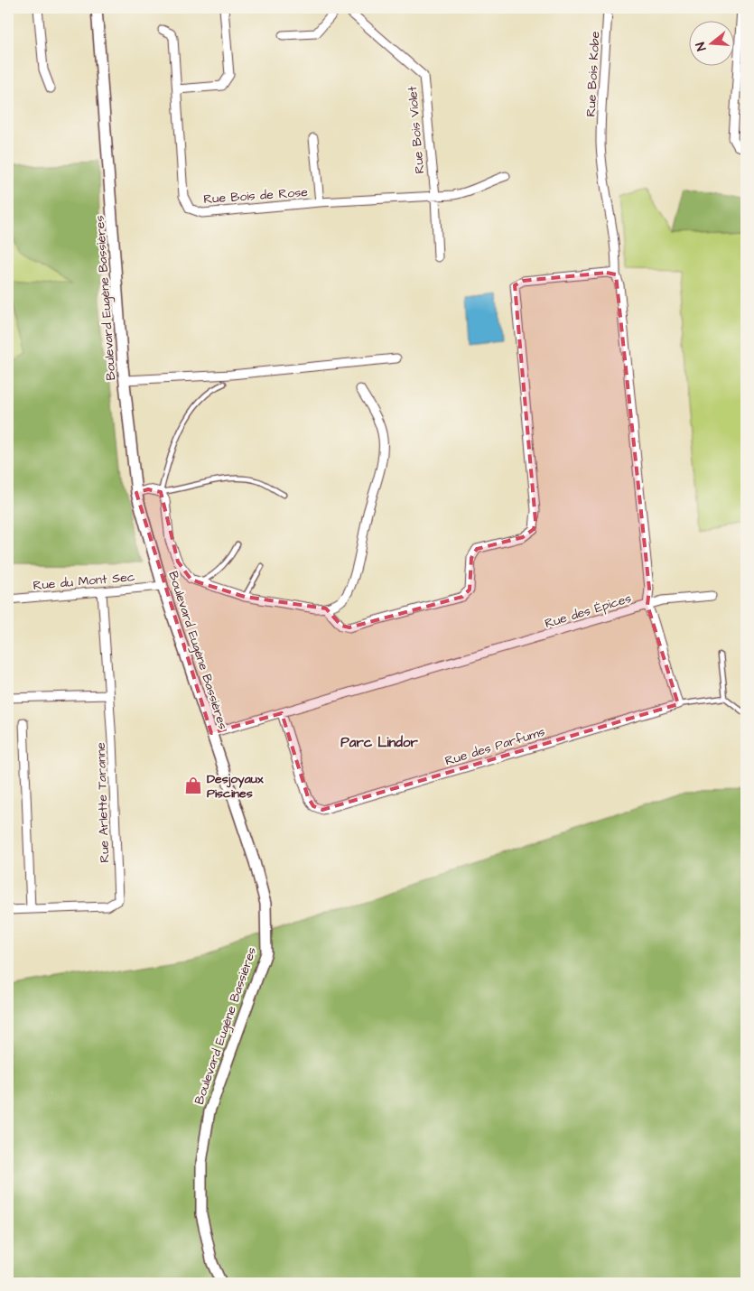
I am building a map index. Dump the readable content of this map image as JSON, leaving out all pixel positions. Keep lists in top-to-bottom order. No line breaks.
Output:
{"streets":{"street":["Rue Bois Kobe","Rue Bois Violet","Rue Bois de Rose","Boulevard Eugène Bassières","Rue du Mont Sec","Rue des Épices","Rue des Parfums","Rue Arlette Taranne"]},"crossings":[["Rue Bois Kobe","Rue des Épices"],["Rue Bois Violet","Rue Bois de Rose"],["Boulevard Eugène Bassières","Rue du Mont Sec"],["Boulevard Eugène Bassières","Rue des Épices"],["Rue du Mont Sec","Rue Arlette Taranne"],["Rue des Épices","Rue des Parfums"]],"districts":["Parc Lindor"],"places":{"shop":["Desjoyaux Piscines"]},"north":"left"}
